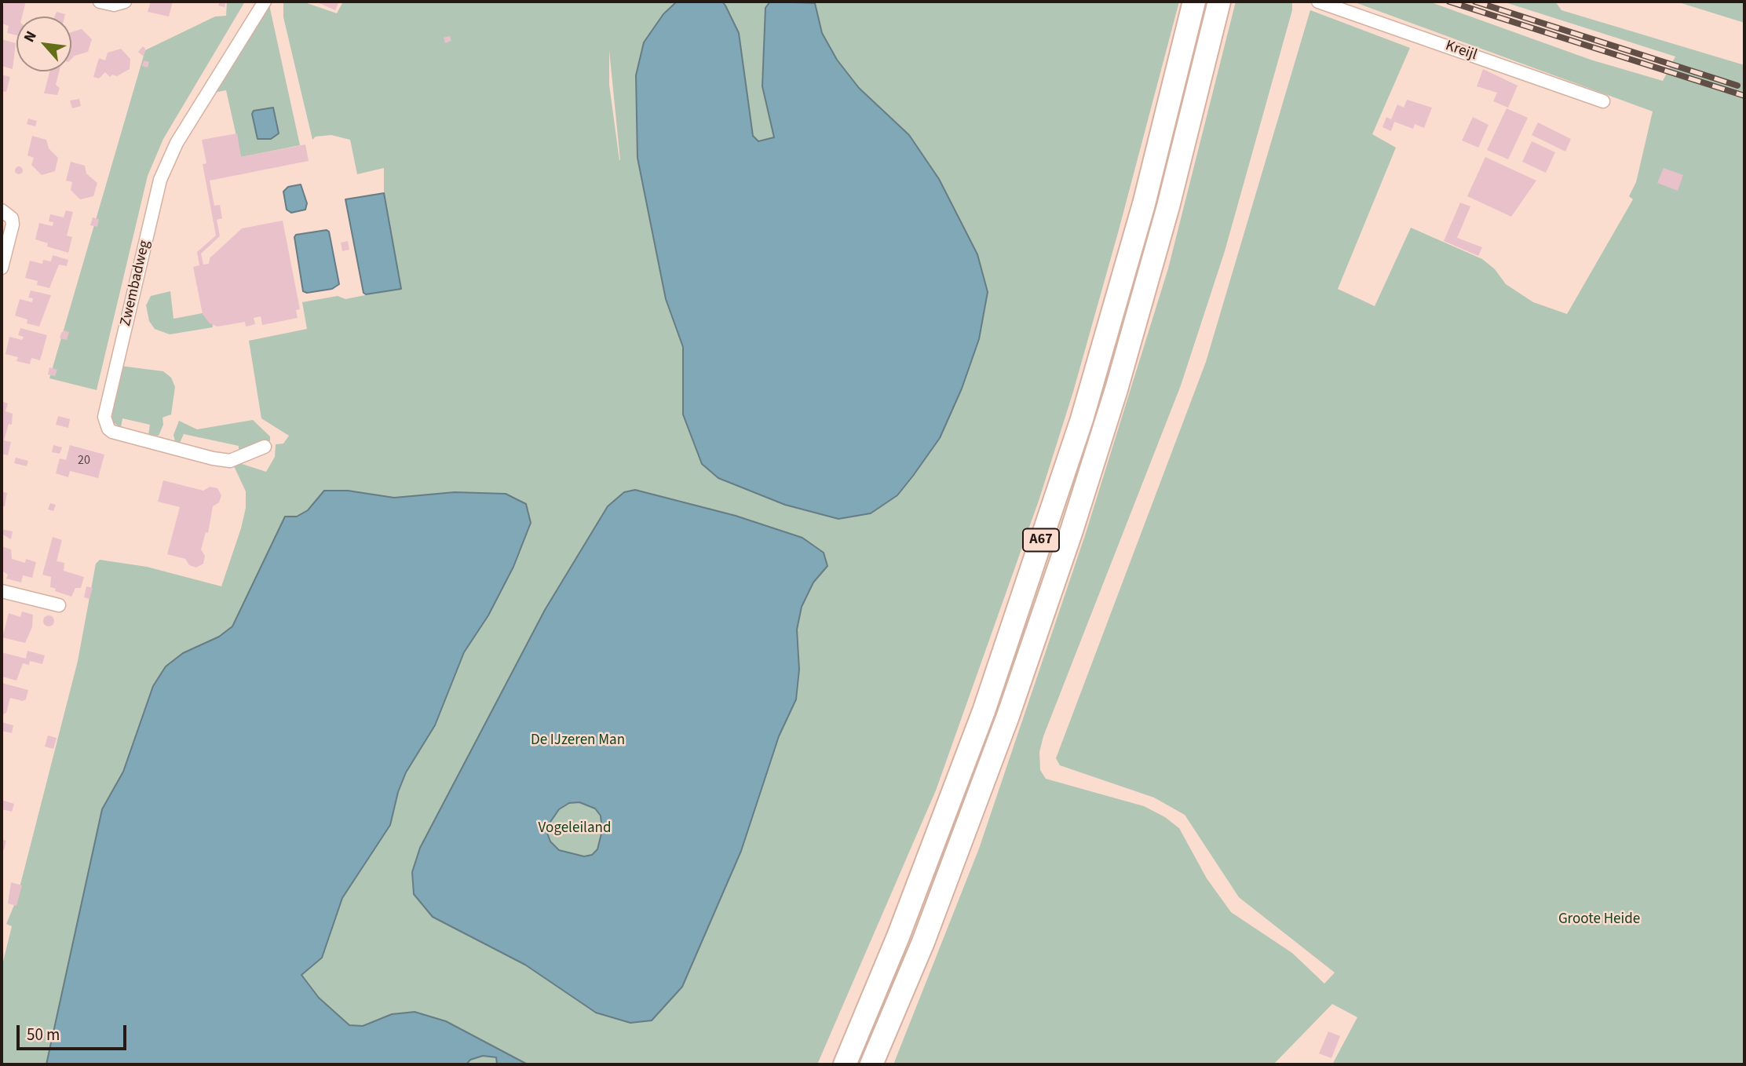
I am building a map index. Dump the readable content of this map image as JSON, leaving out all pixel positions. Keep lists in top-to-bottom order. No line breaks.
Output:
{"streets":{"highway":["A67"],"street":["Kreijl","Zwembadweg"]},"parks":["De IJzeren Man","Vogeleiland","Groote Heide"],"house_numbers":["20"],"scale_bar":"50 m","north":"top left"}
